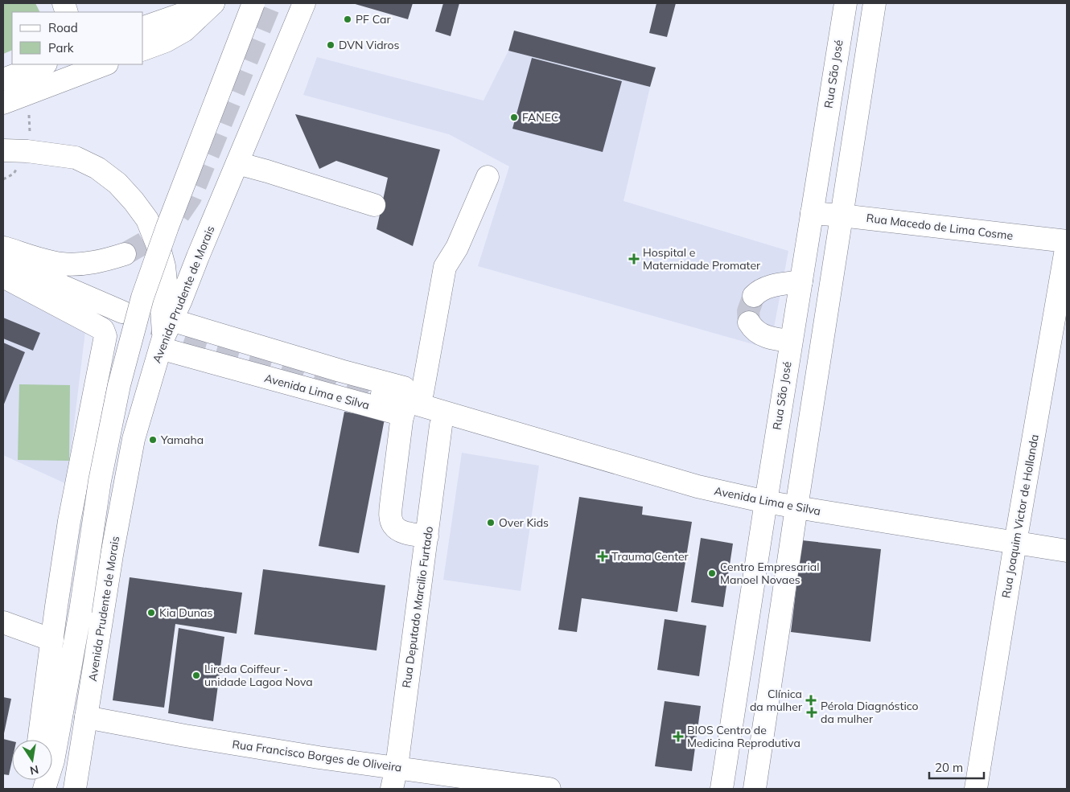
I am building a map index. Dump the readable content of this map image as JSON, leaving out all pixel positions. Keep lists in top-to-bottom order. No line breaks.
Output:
{"streets":{"main road":["Rua São José","Rua Macedo de Lima Cosme","Avenida Prudente de Morais","Avenida Lima e Silva","Rua Joaquim Victor de Hollanda","Rua Deputado Marcilio Furtado","Rua Francisco Borges de Oliveira"]},"crossings":[["Rua São José","Rua Macedo de Lima Cosme"],["Rua São José","Avenida Lima e Silva"],["Rua Macedo de Lima Cosme","Rua Joaquim Victor de Hollanda"],["Avenida Prudente de Morais","Avenida Lima e Silva"],["Avenida Prudente de Morais","Rua Francisco Borges de Oliveira"],["Avenida Lima e Silva","Rua Joaquim Victor de Hollanda"],["Avenida Lima e Silva","Rua Deputado Marcilio Furtado"],["Rua Deputado Marcilio Furtado","Rua Francisco Borges de Oliveira"]],"places":{"other":["PF Car","DVN Vidros","FANEC","Yamaha","Over Kids","Centro Empresarial Manoel Novaes","Kia Dunas","Lireda Coiffeur - unidade Lagoa Nova"],"health":["Hospital e Maternidade Promater","Trauma Center","Clínica da mulher","Pérola Diagnóstico da mulher","BIOS Centro de Medicina Reprodutiva"]},"legend":["Road","Park"],"scale_bar":"20 m","north":"bottom"}
